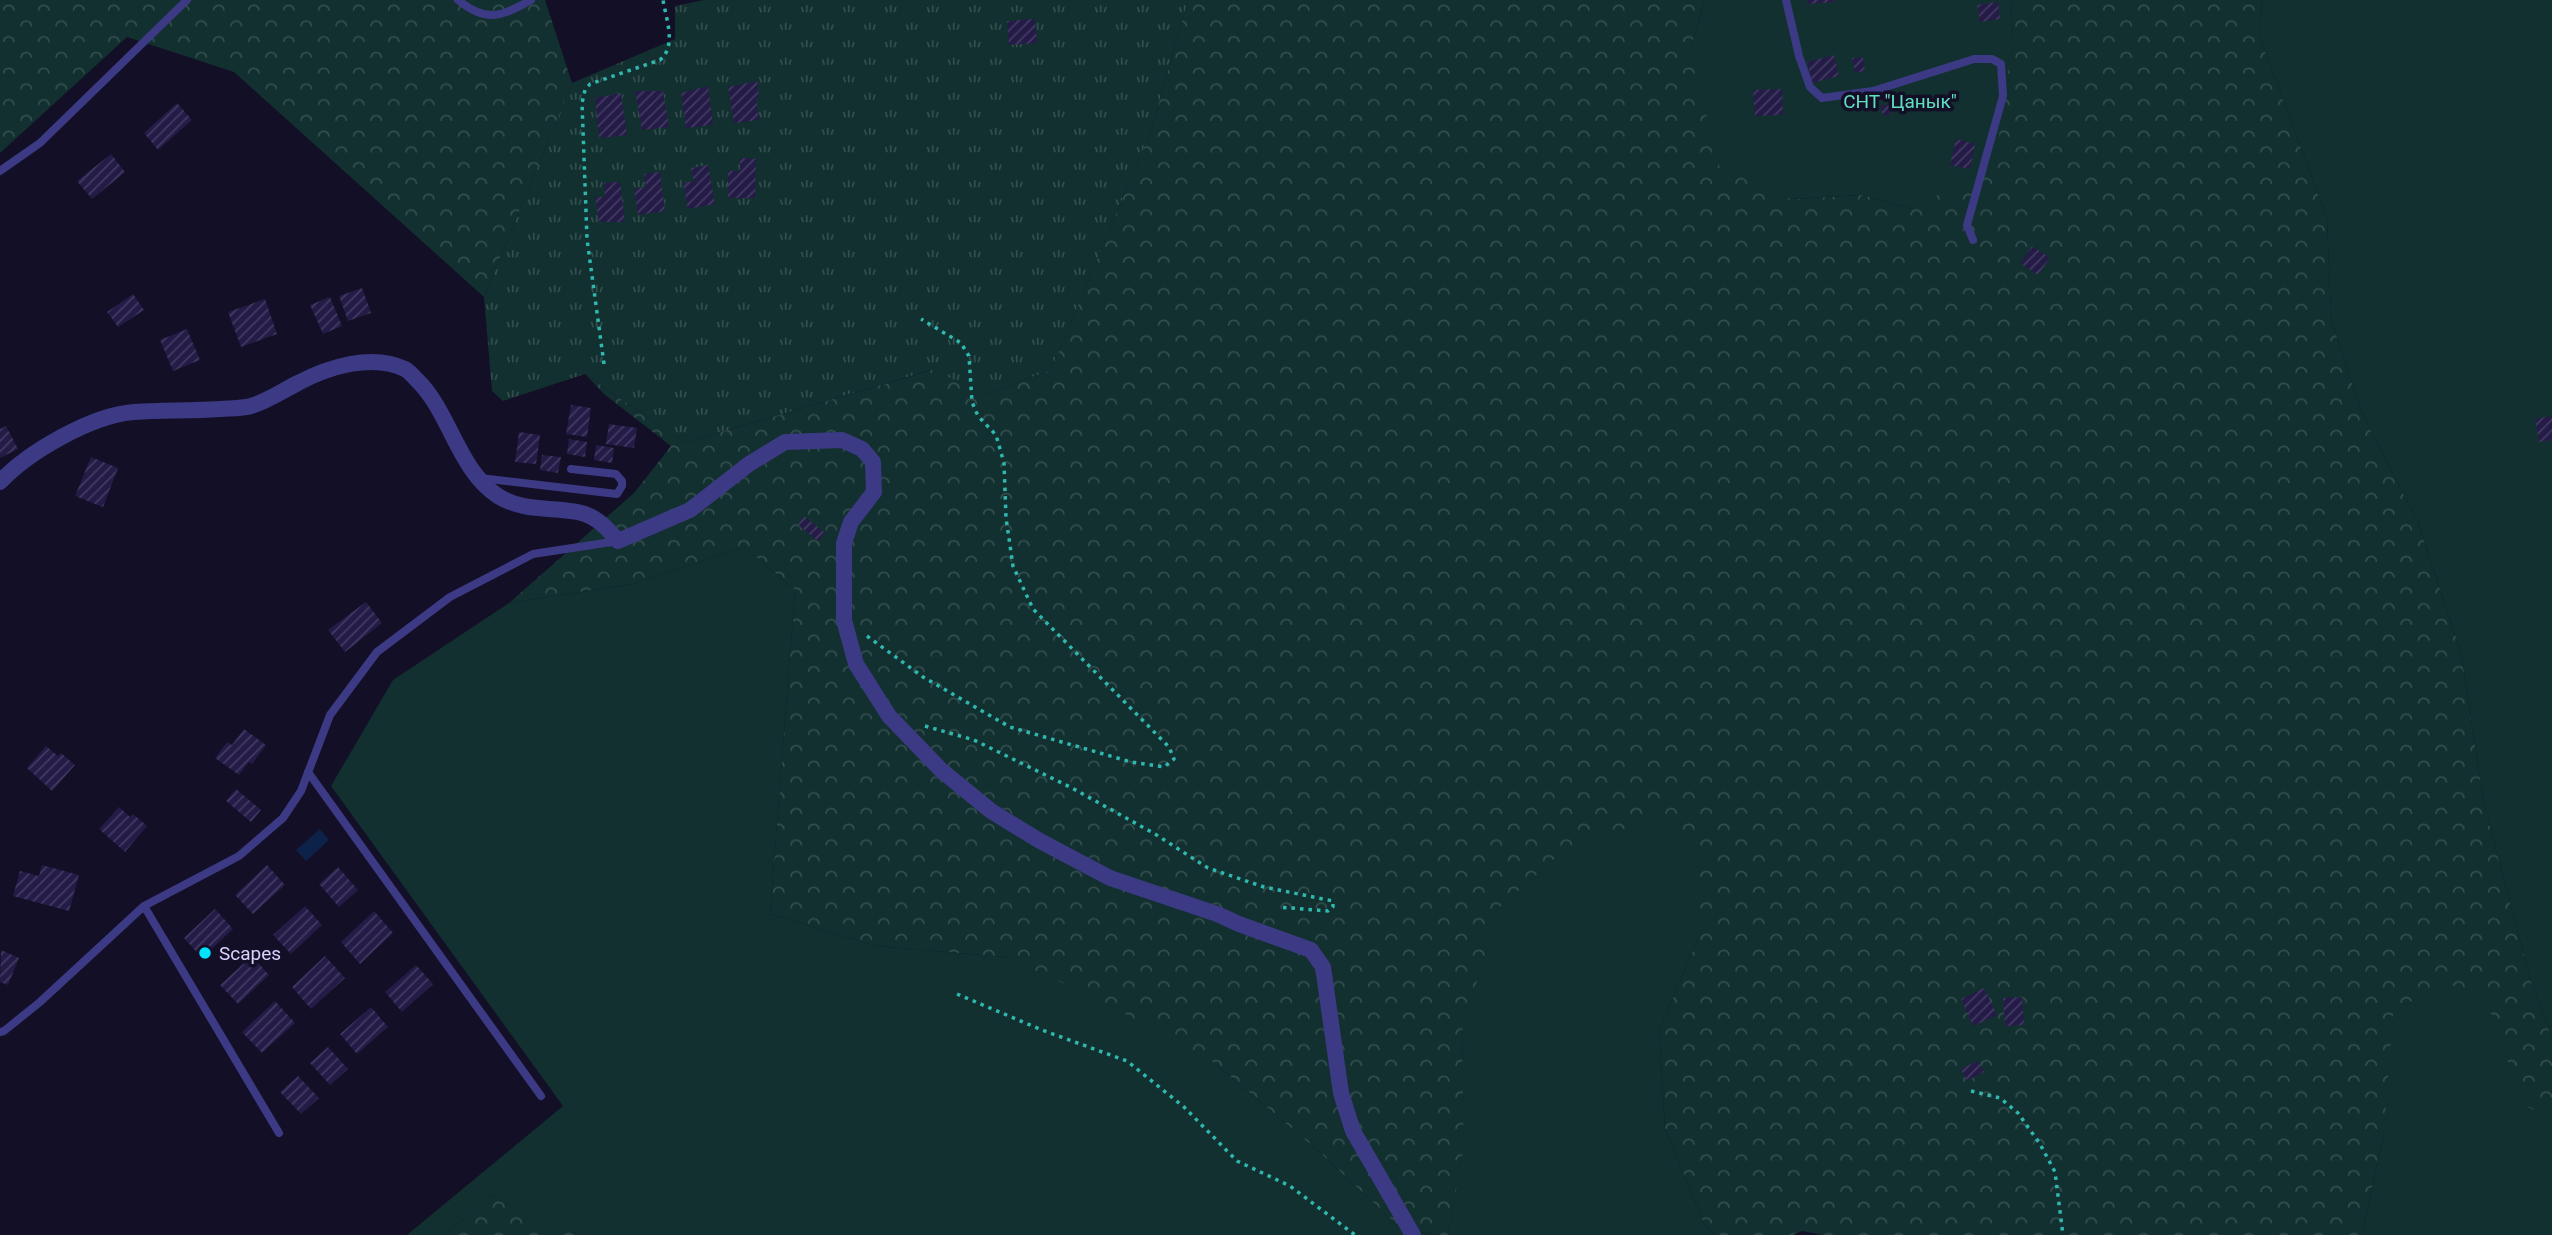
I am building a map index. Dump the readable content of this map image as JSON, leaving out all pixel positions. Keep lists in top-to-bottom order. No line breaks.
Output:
{"parks":["СНТ \"Цанык\""],"places":["Scapes"]}
